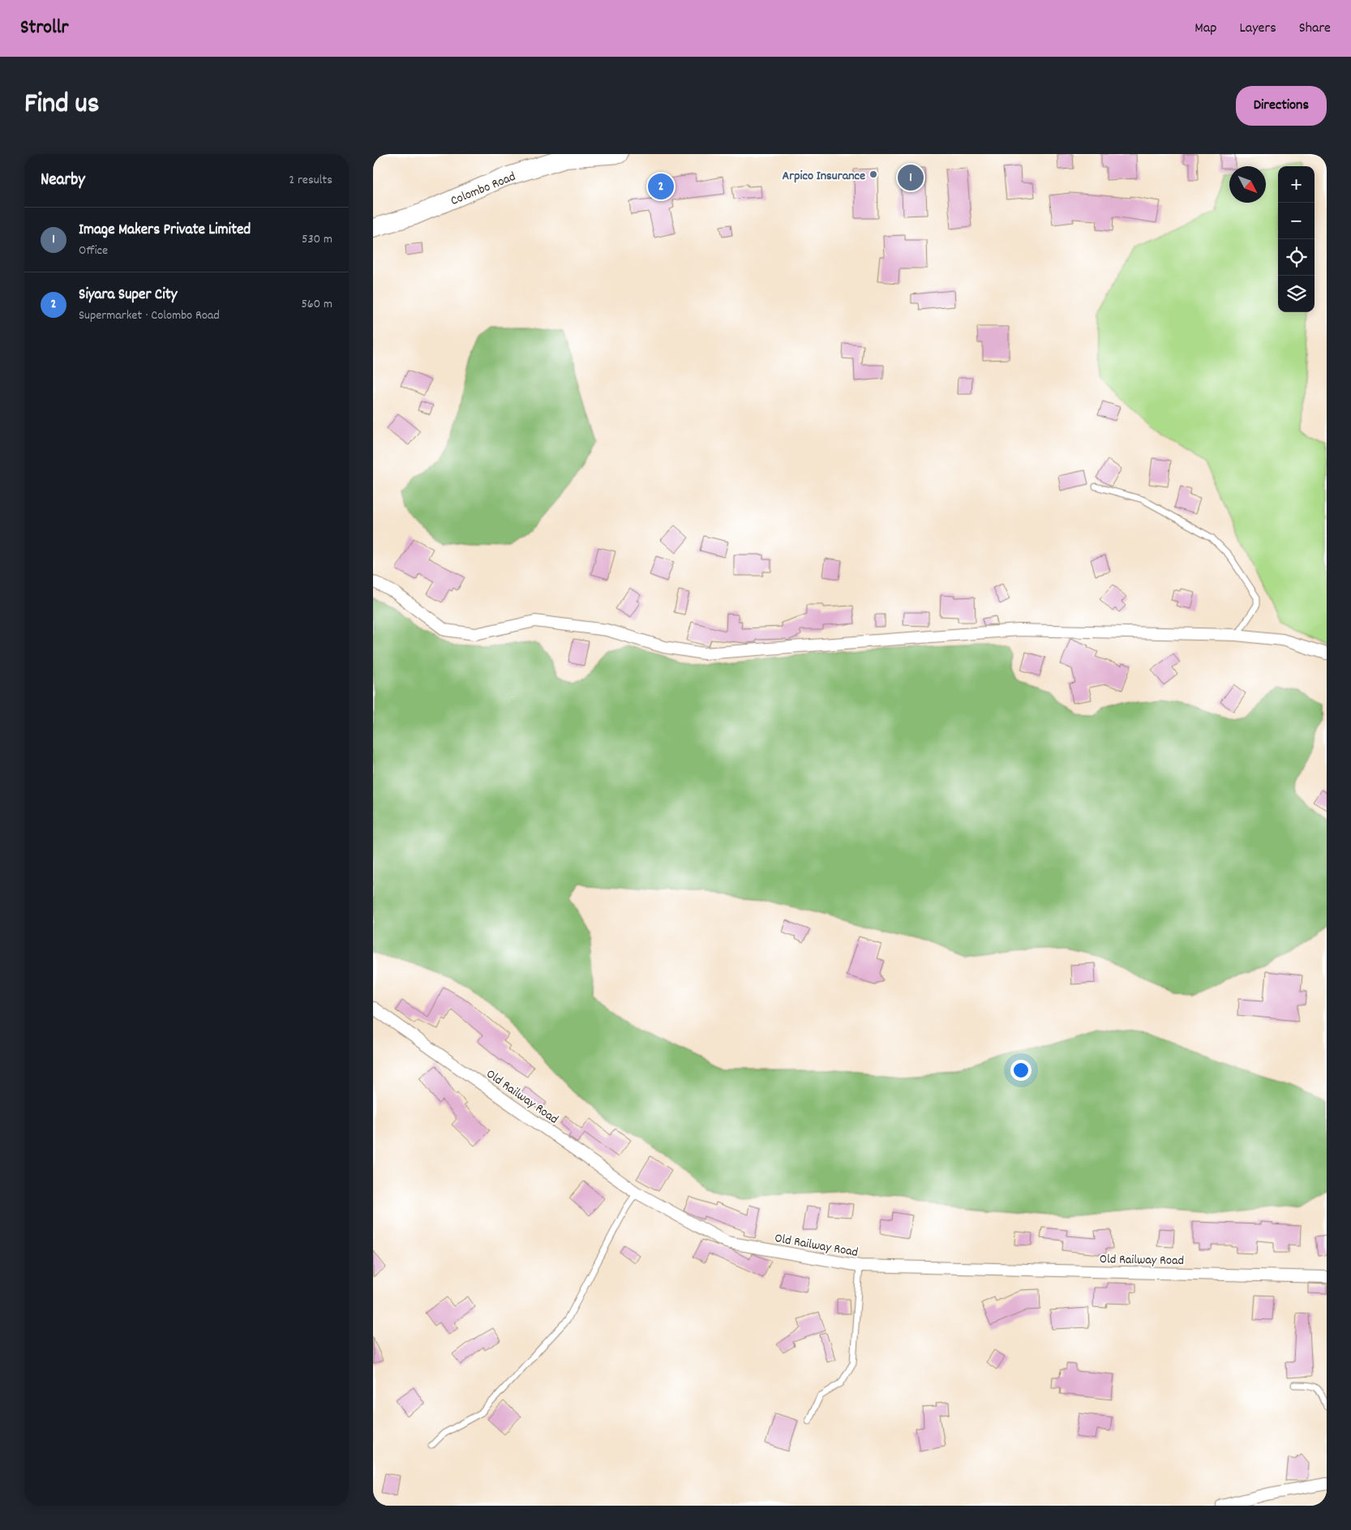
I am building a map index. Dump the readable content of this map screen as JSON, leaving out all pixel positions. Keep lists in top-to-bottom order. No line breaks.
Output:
{"streets":{"highway":["Colombo Road"],"street":["Old Railway Road"]},"places":["Arpico Insurance"],"north":"bottom right","page":{"header":"Strollr","nav":["Map","Layers","Share"],"title":"Find us","buttons":"Directions","heading":["Nearby","2 results"],"pins":["1","2"],"map_buttons":["+","−"],"list":[{"mark":"1","name":"Image Makers Private Limited","note":"Office","value":"530 m"},{"mark":"2","name":"Siyara Super City","note":"Supermarket · Colombo Road","value":"560 m"}]}}
